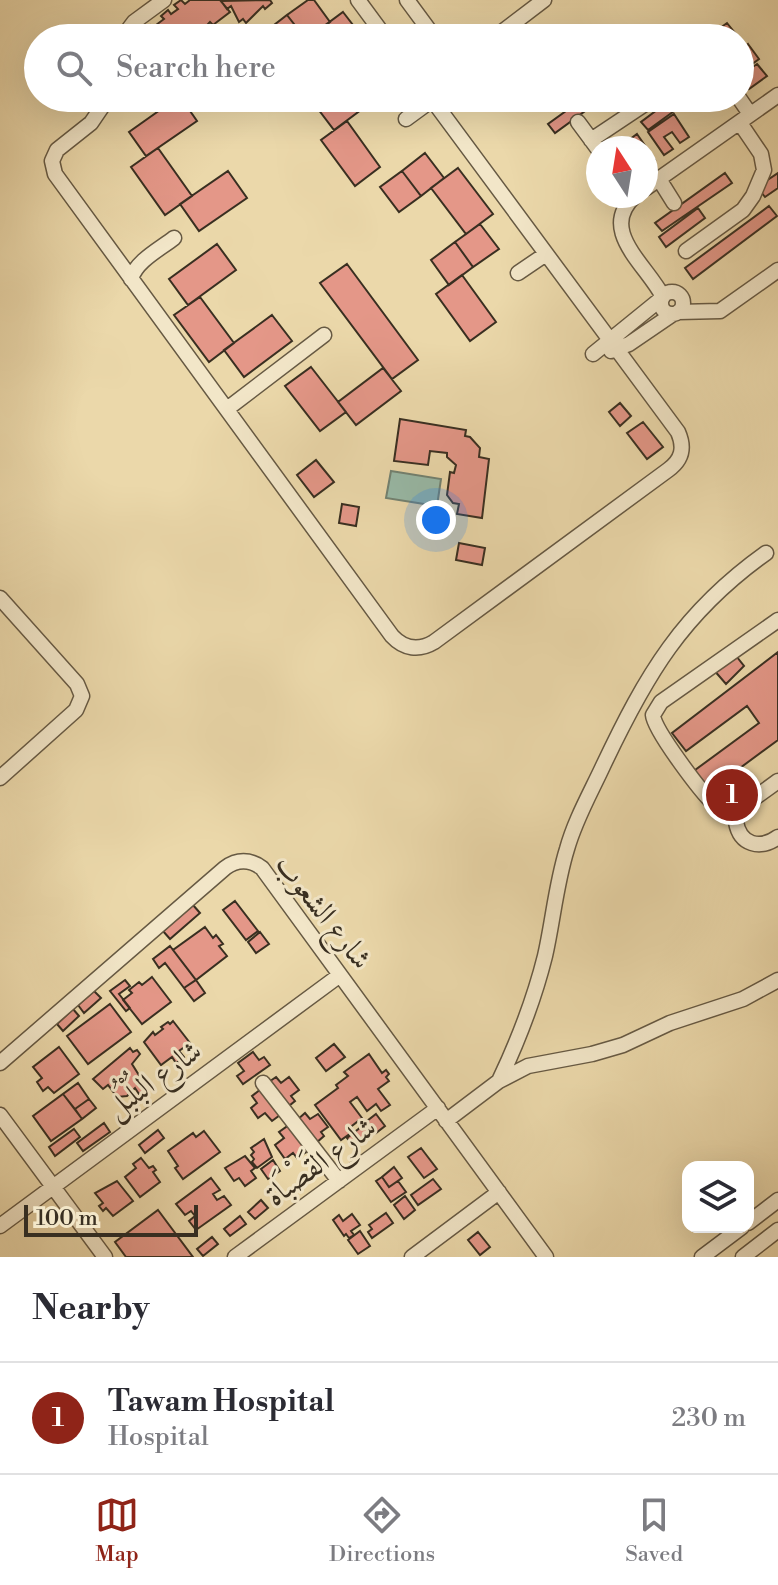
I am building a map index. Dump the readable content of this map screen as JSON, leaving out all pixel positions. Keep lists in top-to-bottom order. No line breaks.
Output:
{"streets":{"street":["شارع الشعوب","شارع البُلْبُل","شارع القَصْبَاة"]},"crossings":[["شارع الشعوب","شارع البُلْبُل"],["شارع الشعوب","شارع القَصْبَاة"]],"scale_bar":"100 m","north":"top","page":{"search":"Search here","pins":"1","scale":"100 m","heading":"Nearby","list":[{"mark":"1","name":"Tawam Hospital","note":"Hospital","value":"230 m"}],"nav":["Map","Directions","Saved"]}}
